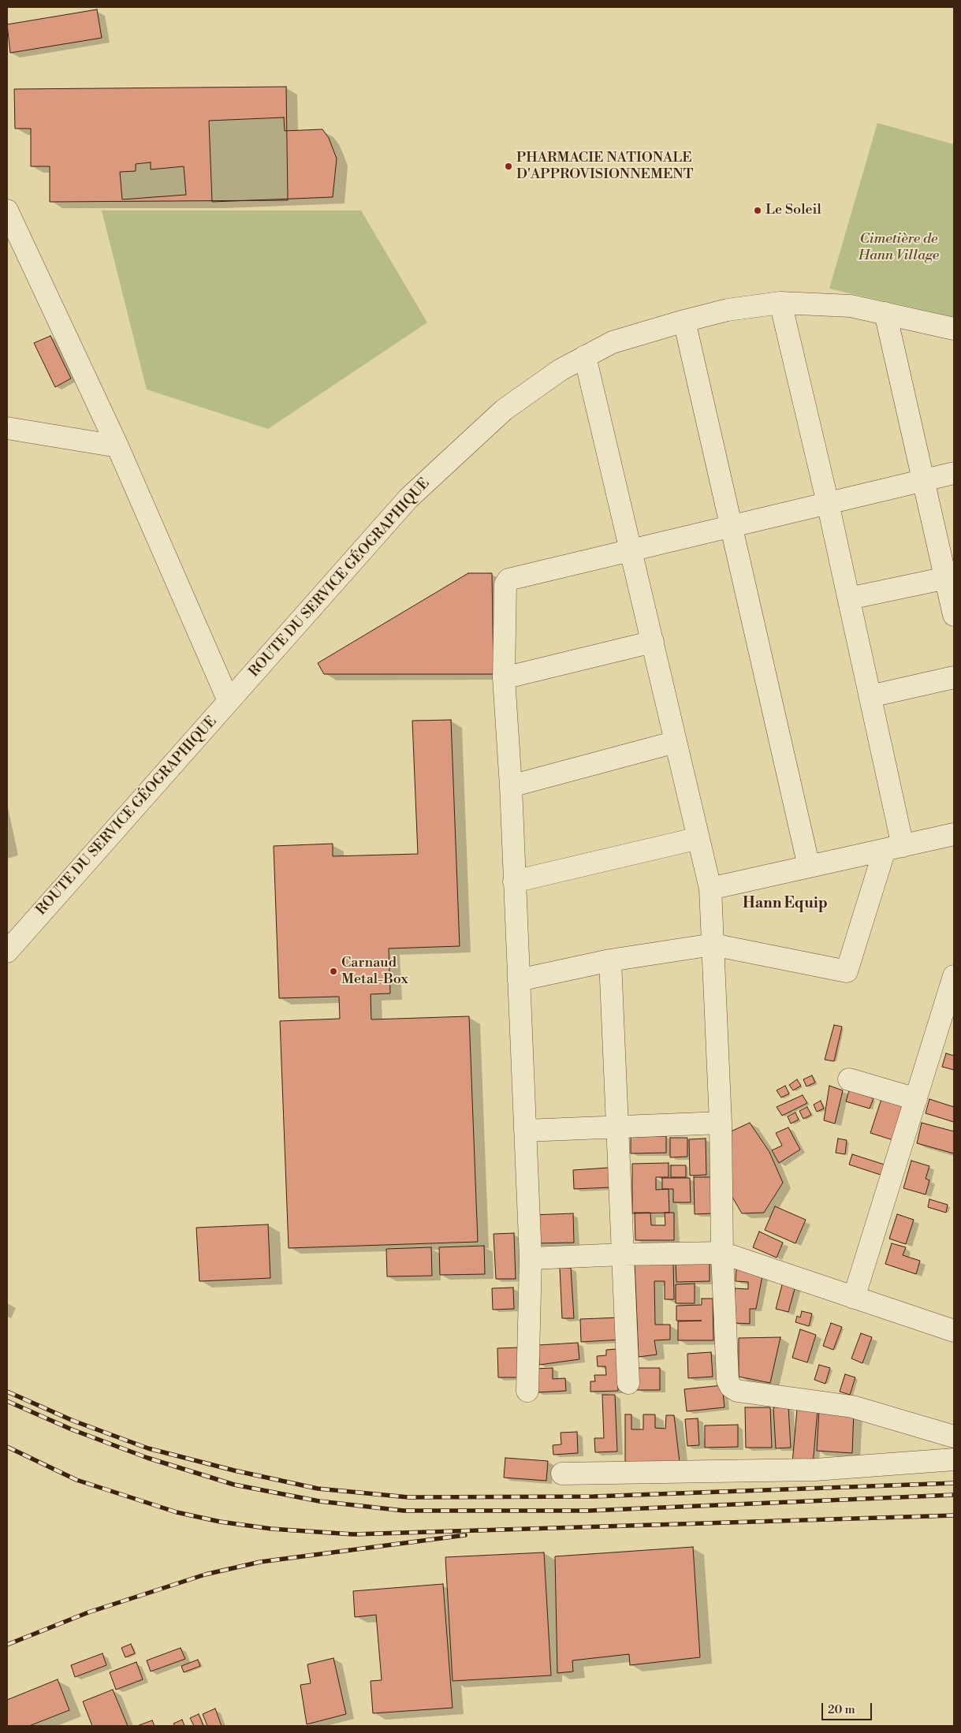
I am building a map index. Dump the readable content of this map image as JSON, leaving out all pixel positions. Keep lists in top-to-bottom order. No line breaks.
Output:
{"streets":{"street":["ROUTE DU SERVICE GÉOGRAPHIQUE"]},"districts":["Hann Equip"],"parks":["Cimetière de Hann Village"],"places":["PHARMACIE NATIONALE D'APPROVISIONNEMENT","Le Soleil","Carnaud Metal-Box"],"scale_bar":"20 m"}
